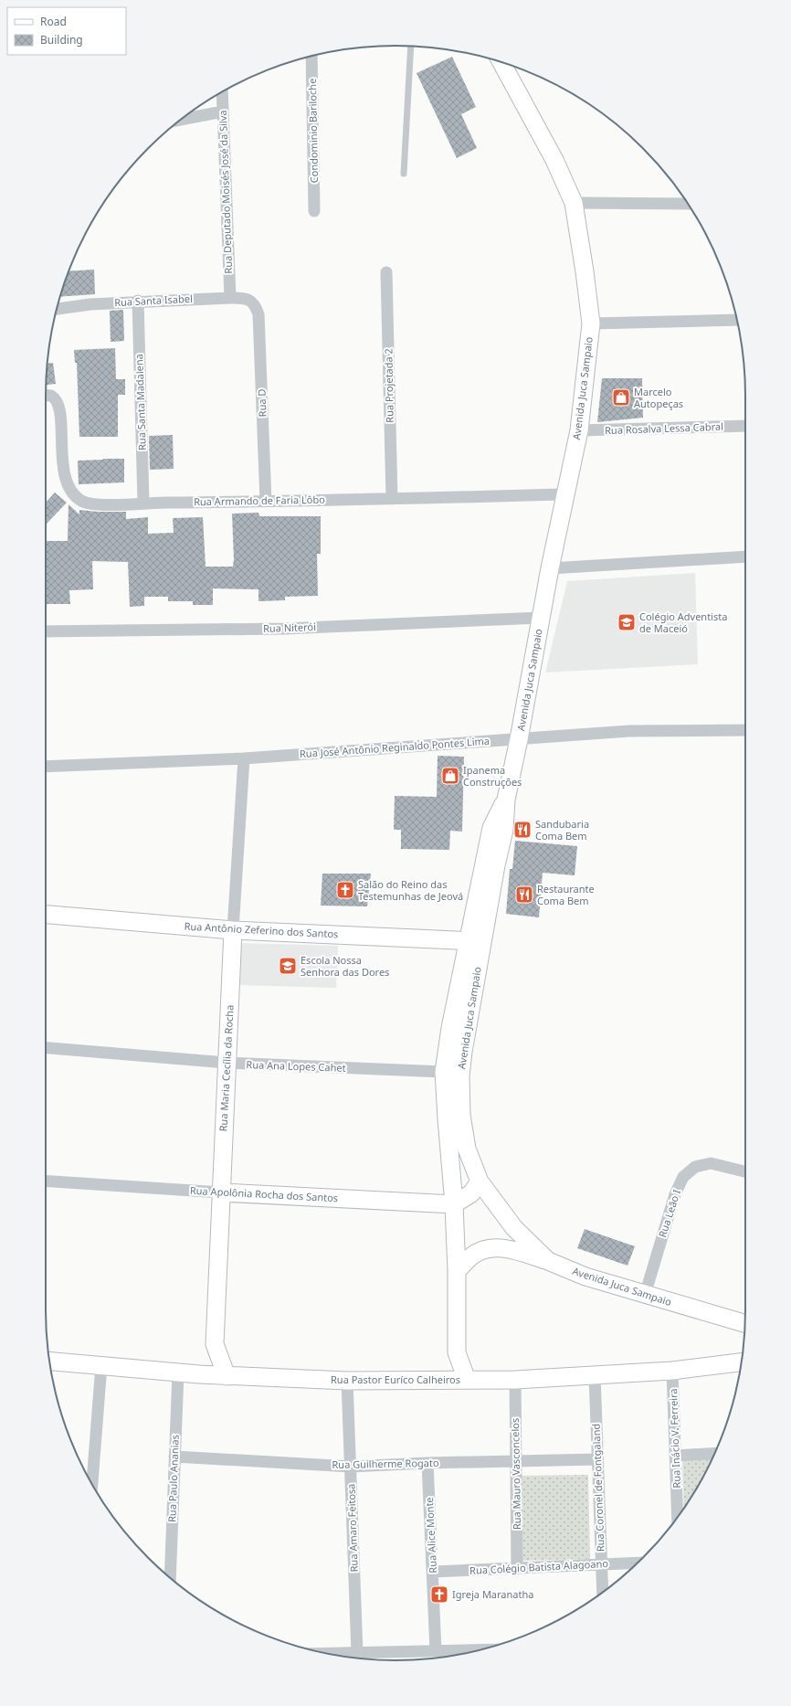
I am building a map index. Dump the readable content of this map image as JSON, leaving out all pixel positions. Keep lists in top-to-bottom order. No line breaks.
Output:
{"streets":{"main road":["Avenida Juca Sampaio","Rua Antônio Zeferino dos Santos","Rua Maria Cecília da Rocha","Rua Apolônia Rocha dos Santos","Rua Pastor Euríco Calheiros"],"street":["Condominio Bariloche","Rua Deputado Moisés José da Silva","Rua Santa Isabel","Rua Projetada 2","Rua Santa Madalena","Rua D","Rua Rosalva Lessa Cabral","Rua Armando de Faria Lôbo","Rua Niterói","Rua José Antônio Reginaldo Pontes Lima","Rua Ana Lopes Cahet","Rua Leão I","Rua Inácio V. Ferreira","Rua Guilherme Rogato","Rua Mauro Vasconcelos","Rua Paulo Ananias","Rua Coronel de Fontgaland","Rua Amaro Feitosa","Rua Alice Monte","Rua Colégio Batista Alagoano"]},"crossings":[["Rua Deputado Moisés José da Silva","Rua Santa Isabel"],["Rua Santa Isabel","Rua Santa Madalena"],["Rua Santa Isabel","Rua D"],["Rua Projetada 2","Rua Armando de Faria Lôbo"],["Avenida Juca Sampaio","Rua Rosalva Lessa Cabral"],["Avenida Juca Sampaio","Rua Armando de Faria Lôbo"],["Avenida Juca Sampaio","Rua Niterói"],["Avenida Juca Sampaio","Rua José Antônio Reginaldo Pontes Lima"],["Avenida Juca Sampaio","Rua Antônio Zeferino dos Santos"],["Avenida Juca Sampaio","Rua Ana Lopes Cahet"],["Avenida Juca Sampaio","Rua Apolônia Rocha dos Santos"],["Avenida Juca Sampaio","Rua Leão I"],["Avenida Juca Sampaio","Rua Pastor Euríco Calheiros"],["Rua Santa Madalena","Rua Armando de Faria Lôbo"],["Rua D","Rua Armando de Faria Lôbo"],["Rua José Antônio Reginaldo Pontes Lima","Rua Maria Cecília da Rocha"],["Rua Antônio Zeferino dos Santos","Rua Maria Cecília da Rocha"],["Rua Ana Lopes Cahet","Rua Maria Cecília da Rocha"],["Rua Maria Cecília da Rocha","Rua Apolônia Rocha dos Santos"],["Rua Maria Cecília da Rocha","Rua Pastor Euríco Calheiros"],["Rua Pastor Euríco Calheiros","Rua Inácio V. Ferreira"],["Rua Pastor Euríco Calheiros","Rua Mauro Vasconcelos"],["Rua Pastor Euríco Calheiros","Rua Paulo Ananias"],["Rua Pastor Euríco Calheiros","Rua Coronel de Fontgaland"],["Rua Pastor Euríco Calheiros","Rua Amaro Feitosa"],["Rua Guilherme Rogato","Rua Mauro Vasconcelos"],["Rua Guilherme Rogato","Rua Paulo Ananias"],["Rua Guilherme Rogato","Rua Coronel de Fontgaland"],["Rua Guilherme Rogato","Rua Amaro Feitosa"],["Rua Guilherme Rogato","Rua Alice Monte"],["Rua Mauro Vasconcelos","Rua Colégio Batista Alagoano"],["Rua Coronel de Fontgaland","Rua Colégio Batista Alagoano"],["Rua Alice Monte","Rua Colégio Batista Alagoano"]],"places":{"shop":["Marcelo Autopeças","Ipanema Construções"],"school or university":["Colégio Adventista de Maceió","Escola Nossa Senhora das Dores"],"restaurant":["Sandubaria Coma Bem","Restaurante Coma Bem"],"church":["Salão do Reino das Testemunhas de Jeová","Igreja Maranatha"]},"legend":["Road","Building"]}
